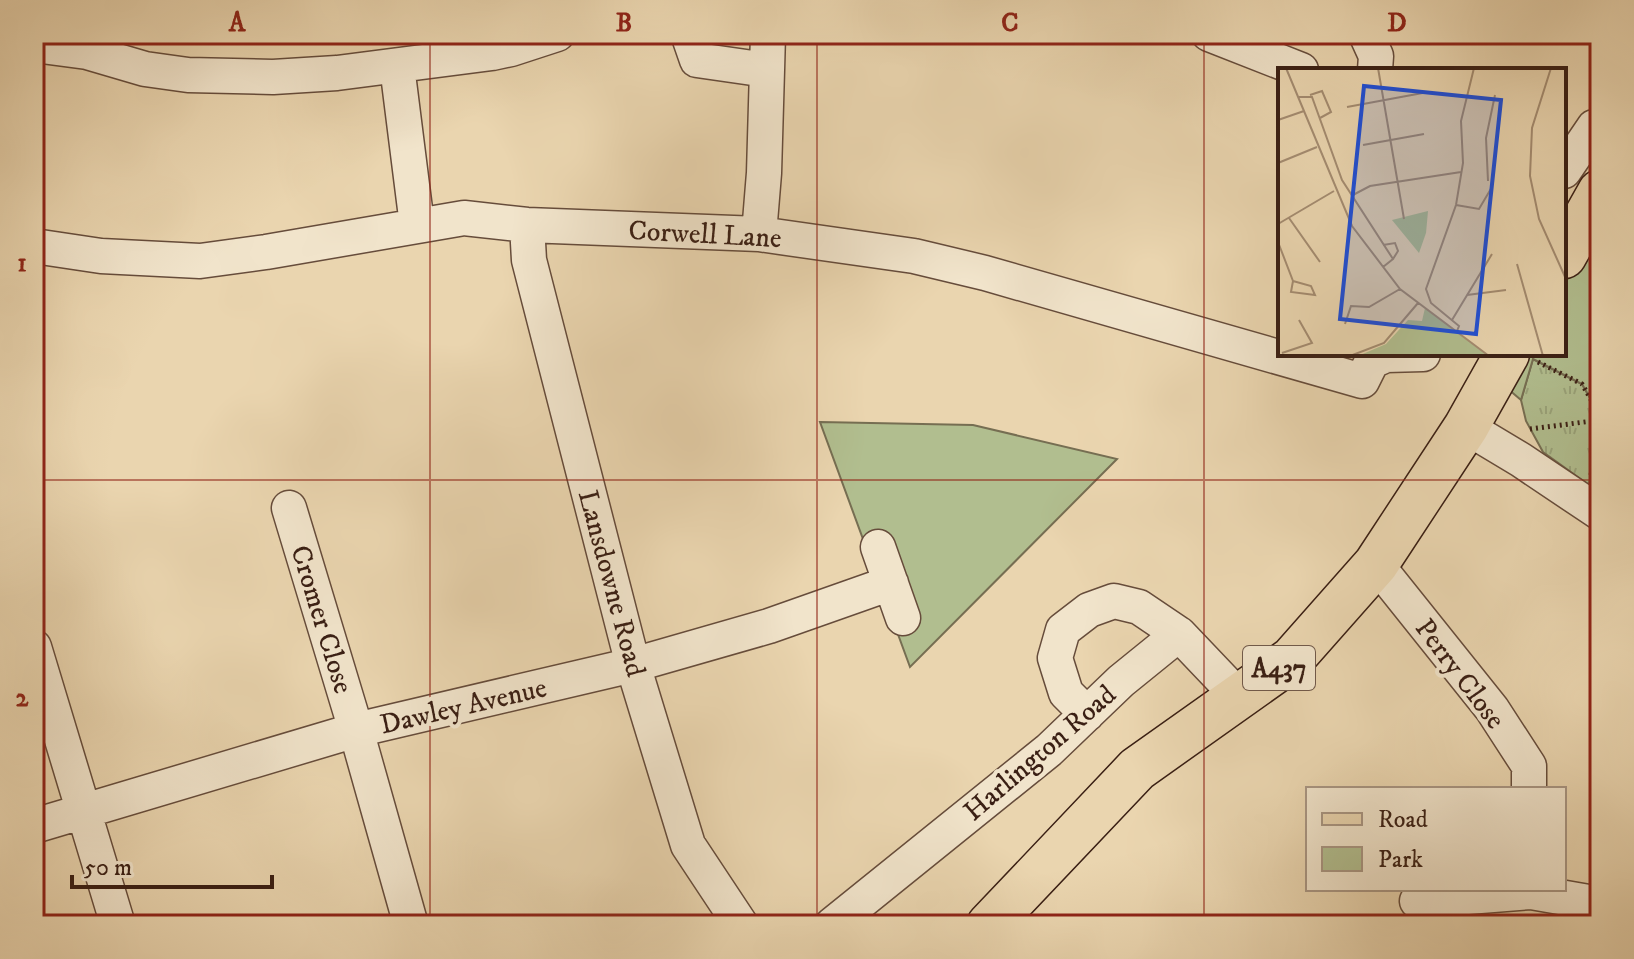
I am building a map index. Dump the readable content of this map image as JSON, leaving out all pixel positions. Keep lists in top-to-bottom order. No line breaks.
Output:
{"streets":{"main road":["A437"],"street":["Corwell Lane","Lansdowne Road","Cromer Close","Perry Close","Dawley Avenue","Harlington Road"]},"crossings":[["Corwell Lane","Lansdowne Road"],["Lansdowne Road","Dawley Avenue"],["Cromer Close","Dawley Avenue"],["A437","Perry Close"]],"legend":["Road","Park"],"scale_bar":"50 m","grid":{"columns":["A","B","C","D"],"rows":["1","2"]}}
